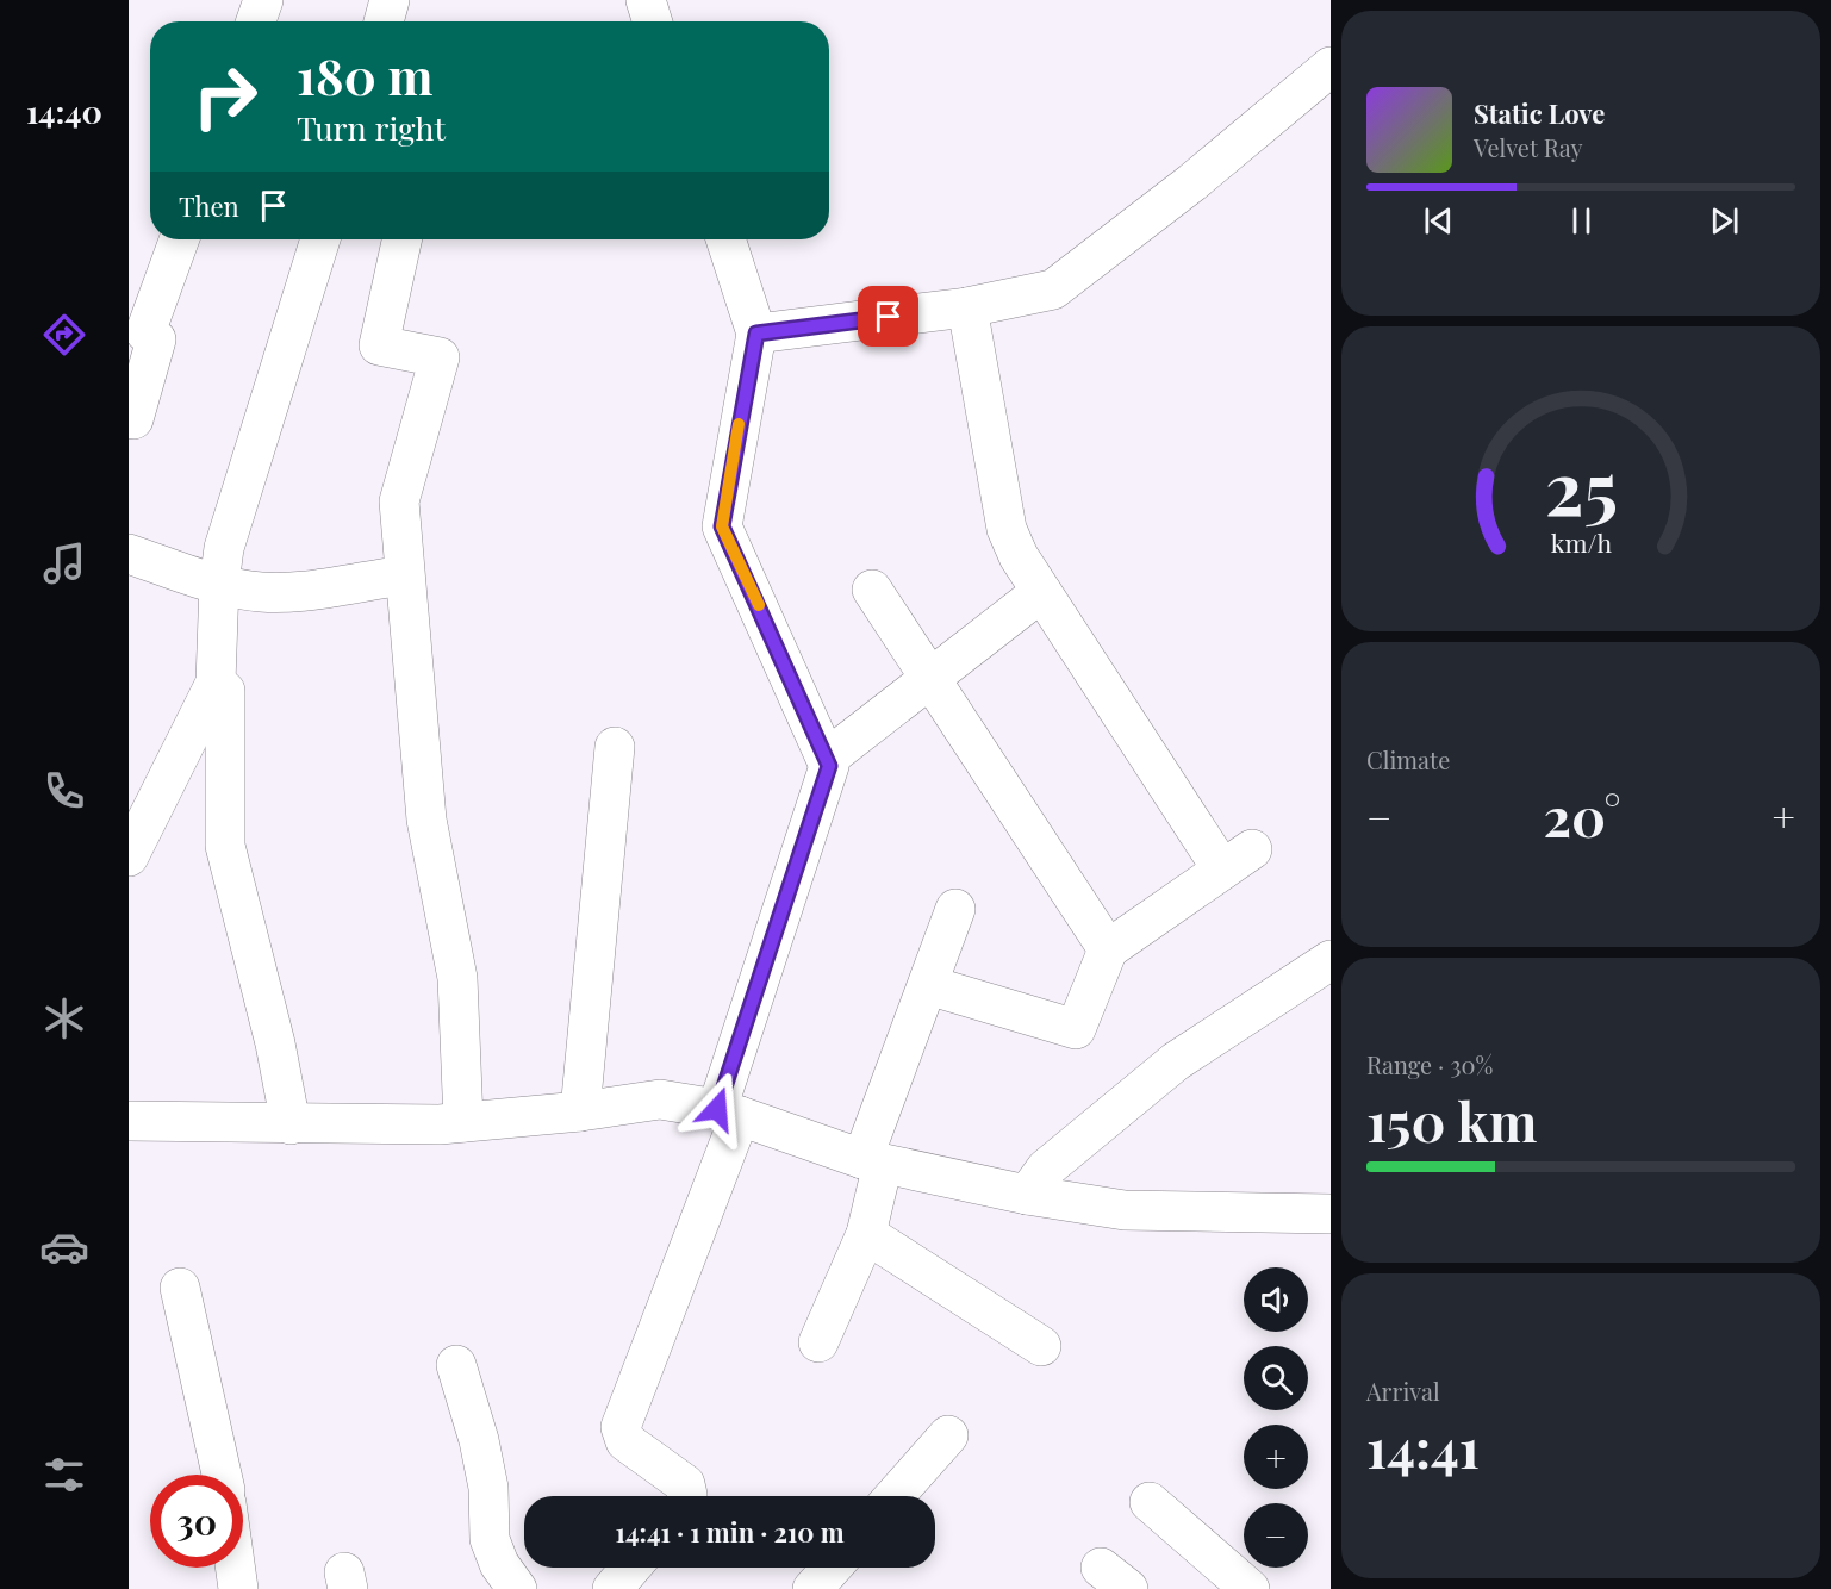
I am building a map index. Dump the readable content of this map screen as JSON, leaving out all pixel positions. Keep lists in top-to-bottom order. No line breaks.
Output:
{"page":{"tabs":"14:40","turn":["180 m","Turn right"],"song":["Static Love","Velvet Ray"],"then":"Then","tile":["Climate",["Range · 30%","150 km"],["Arrival","14:41"]],"heat":["−","20°","+"],"map_buttons":["+","−"],"limit":"30","trip":"14:41 · 1 min · 210 m","gauge":["25","km/h"]}}
